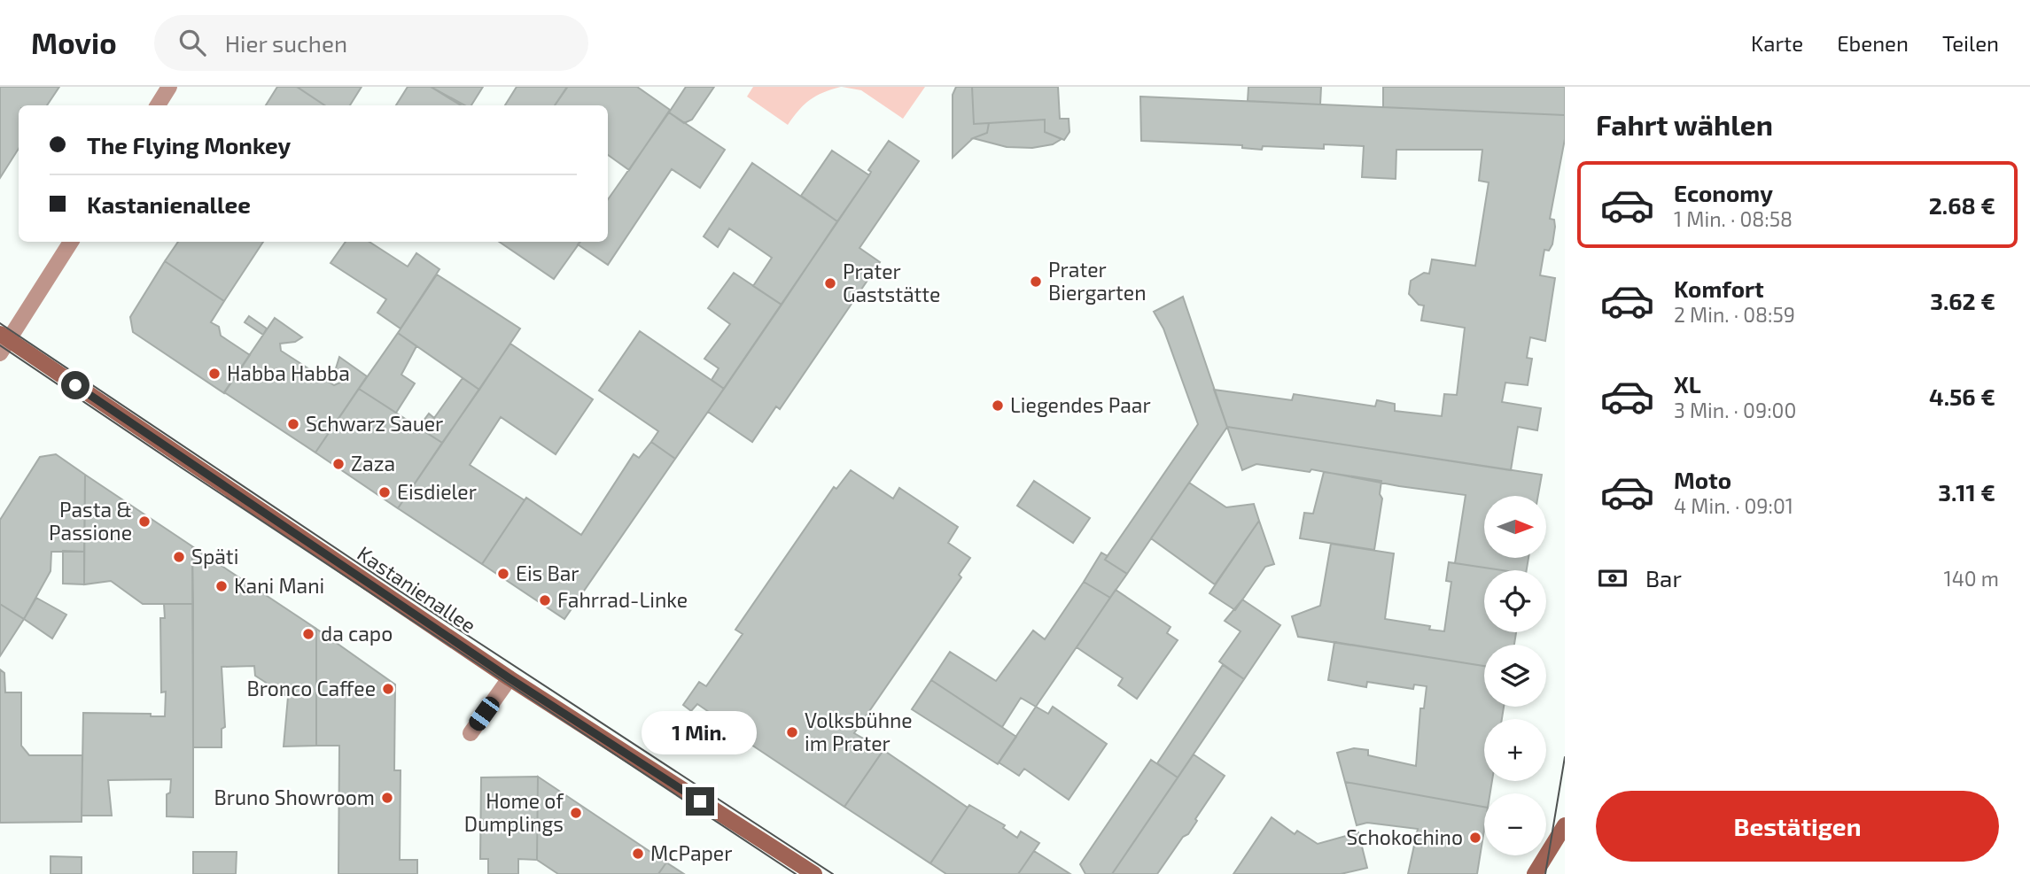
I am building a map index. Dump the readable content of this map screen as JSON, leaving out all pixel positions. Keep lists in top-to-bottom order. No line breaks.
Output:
{"streets":{"street":["Kastanienallee"]},"places":["Prater Biergarten","Prater Gaststätte","Habba Habba","Liegendes Paar","Schwarz Sauer","Zaza","Eisdieler","Pasta & Passione","Späti","Eis Bar","Kani Mani","Fahrrad-Linke","da capo","Bronco Caffee","Volksbühne im Prater","Bruno Showroom","Home of Dumplings","Schokochino","McPaper"],"north":"right","page":{"header":"Movio","search":"Hier suchen","nav":["Karte","Ebenen","Teilen"],"heading":"Fahrt wählen","banner":["The Flying Monkey","Kastanienallee"],"list":[{"name":"Economy","note":"1 Min. · 08:58","value":"2.68 €"},{"name":"Komfort","note":"2 Min. · 08:59","value":"3.62 €"},{"name":"XL","note":"3 Min. · 09:00","value":"4.56 €"},{"name":"Moto","note":"4 Min. · 09:01","value":"3.11 €"}],"map_buttons":["+","−"],"pay":["Bar","140 m"],"bubble":"1 Min.","buttons":"Bestätigen"}}
